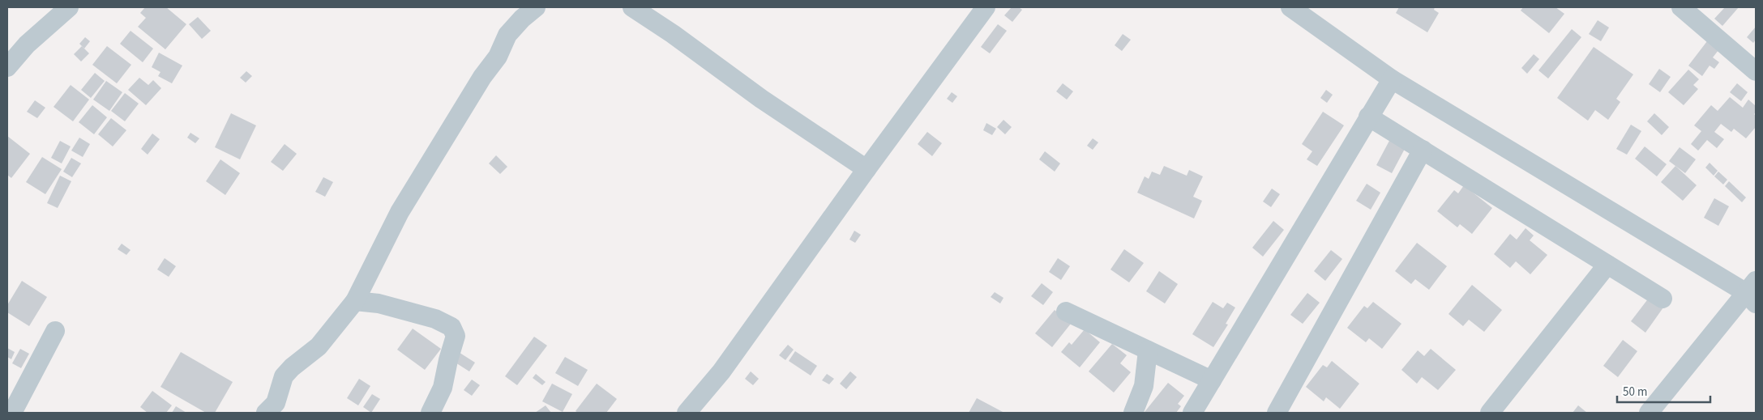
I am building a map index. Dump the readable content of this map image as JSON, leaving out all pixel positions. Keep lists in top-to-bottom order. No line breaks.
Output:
{"scale_bar":"50 m"}
